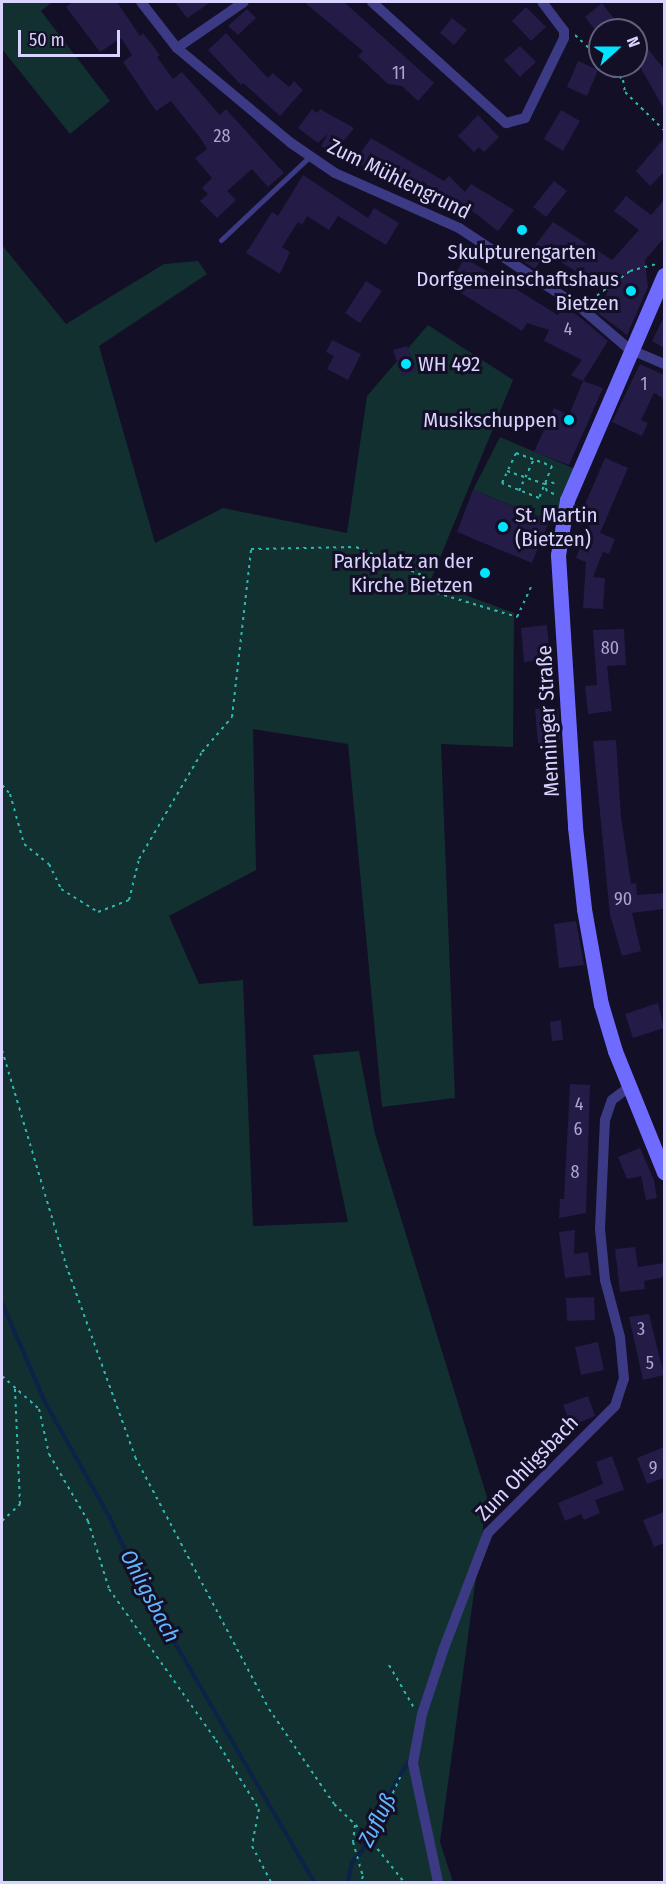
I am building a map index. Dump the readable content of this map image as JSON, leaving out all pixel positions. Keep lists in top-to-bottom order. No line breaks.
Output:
{"streets":{"street":["Zum Mühlengrund","Menninger Straße","Zum Ohligsbach"]},"crossings":[["Zum Mühlengrund","Menninger Straße"],["Menninger Straße","Zum Ohligsbach"]],"water":["Ohligsbach","Zufluß"],"places":["Skulpturengarten","Dorfgemeinschaftshaus Bietzen","WH 492","Musikschuppen","St. Martin (Bietzen)","Parkplatz an der Kirche Bietzen"],"house_numbers":["11","28","4","1","80","90","4","6","8","3","5","9"],"scale_bar":"50 m","north":"right"}
